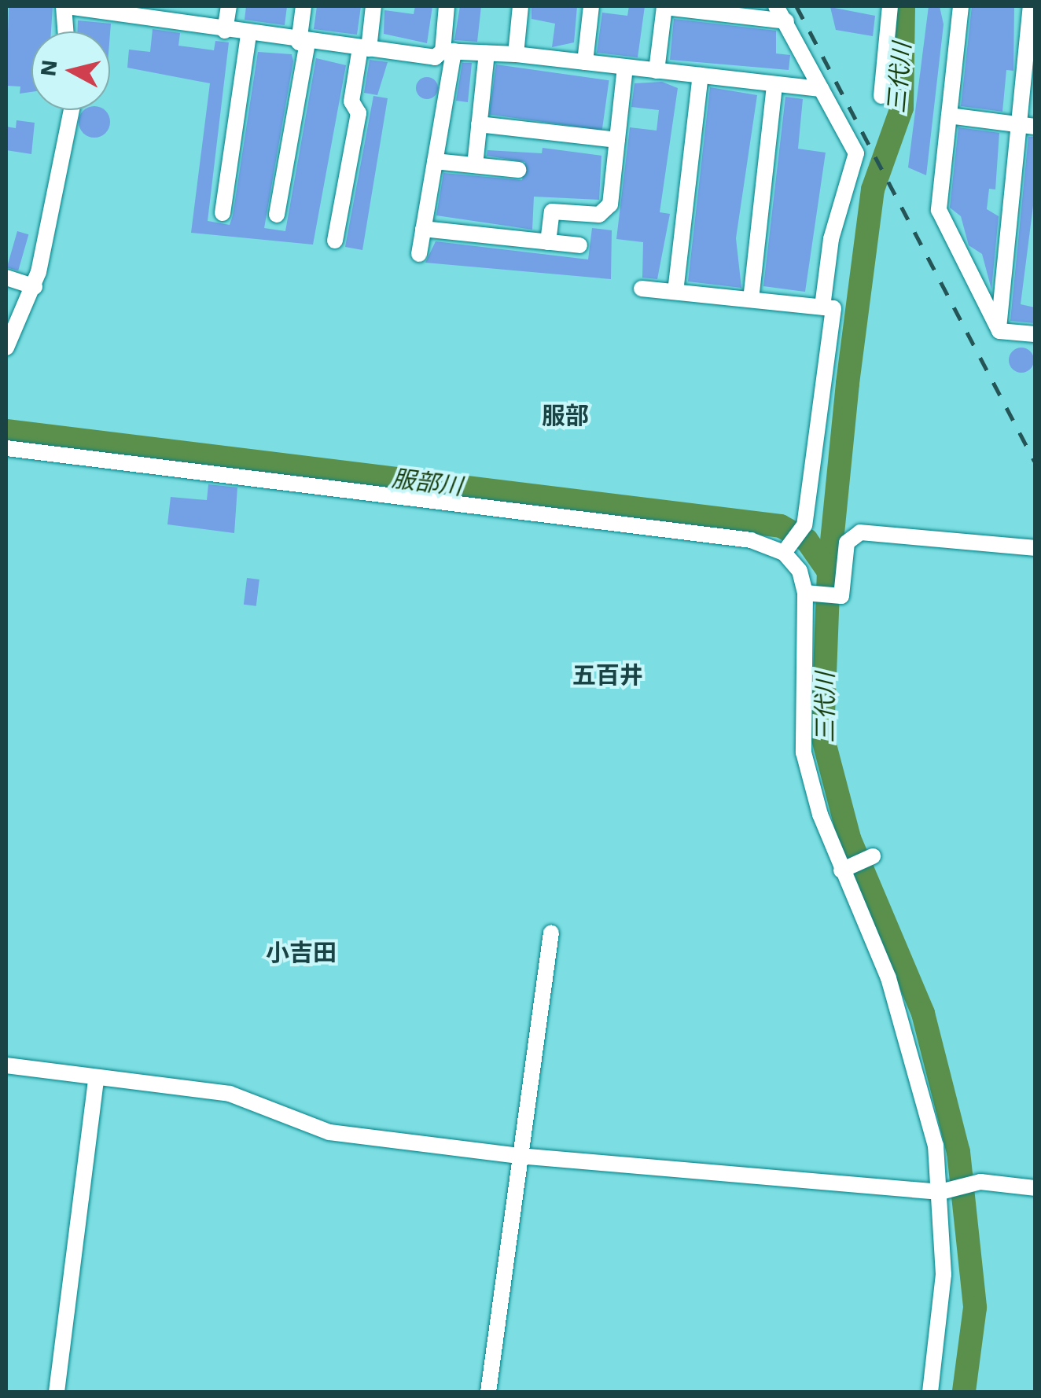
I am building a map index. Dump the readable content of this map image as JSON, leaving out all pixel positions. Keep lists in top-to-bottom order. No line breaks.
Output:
{"districts":["服部","五百井","小吉田"],"water":["三代川","服部川"],"north":"left"}
